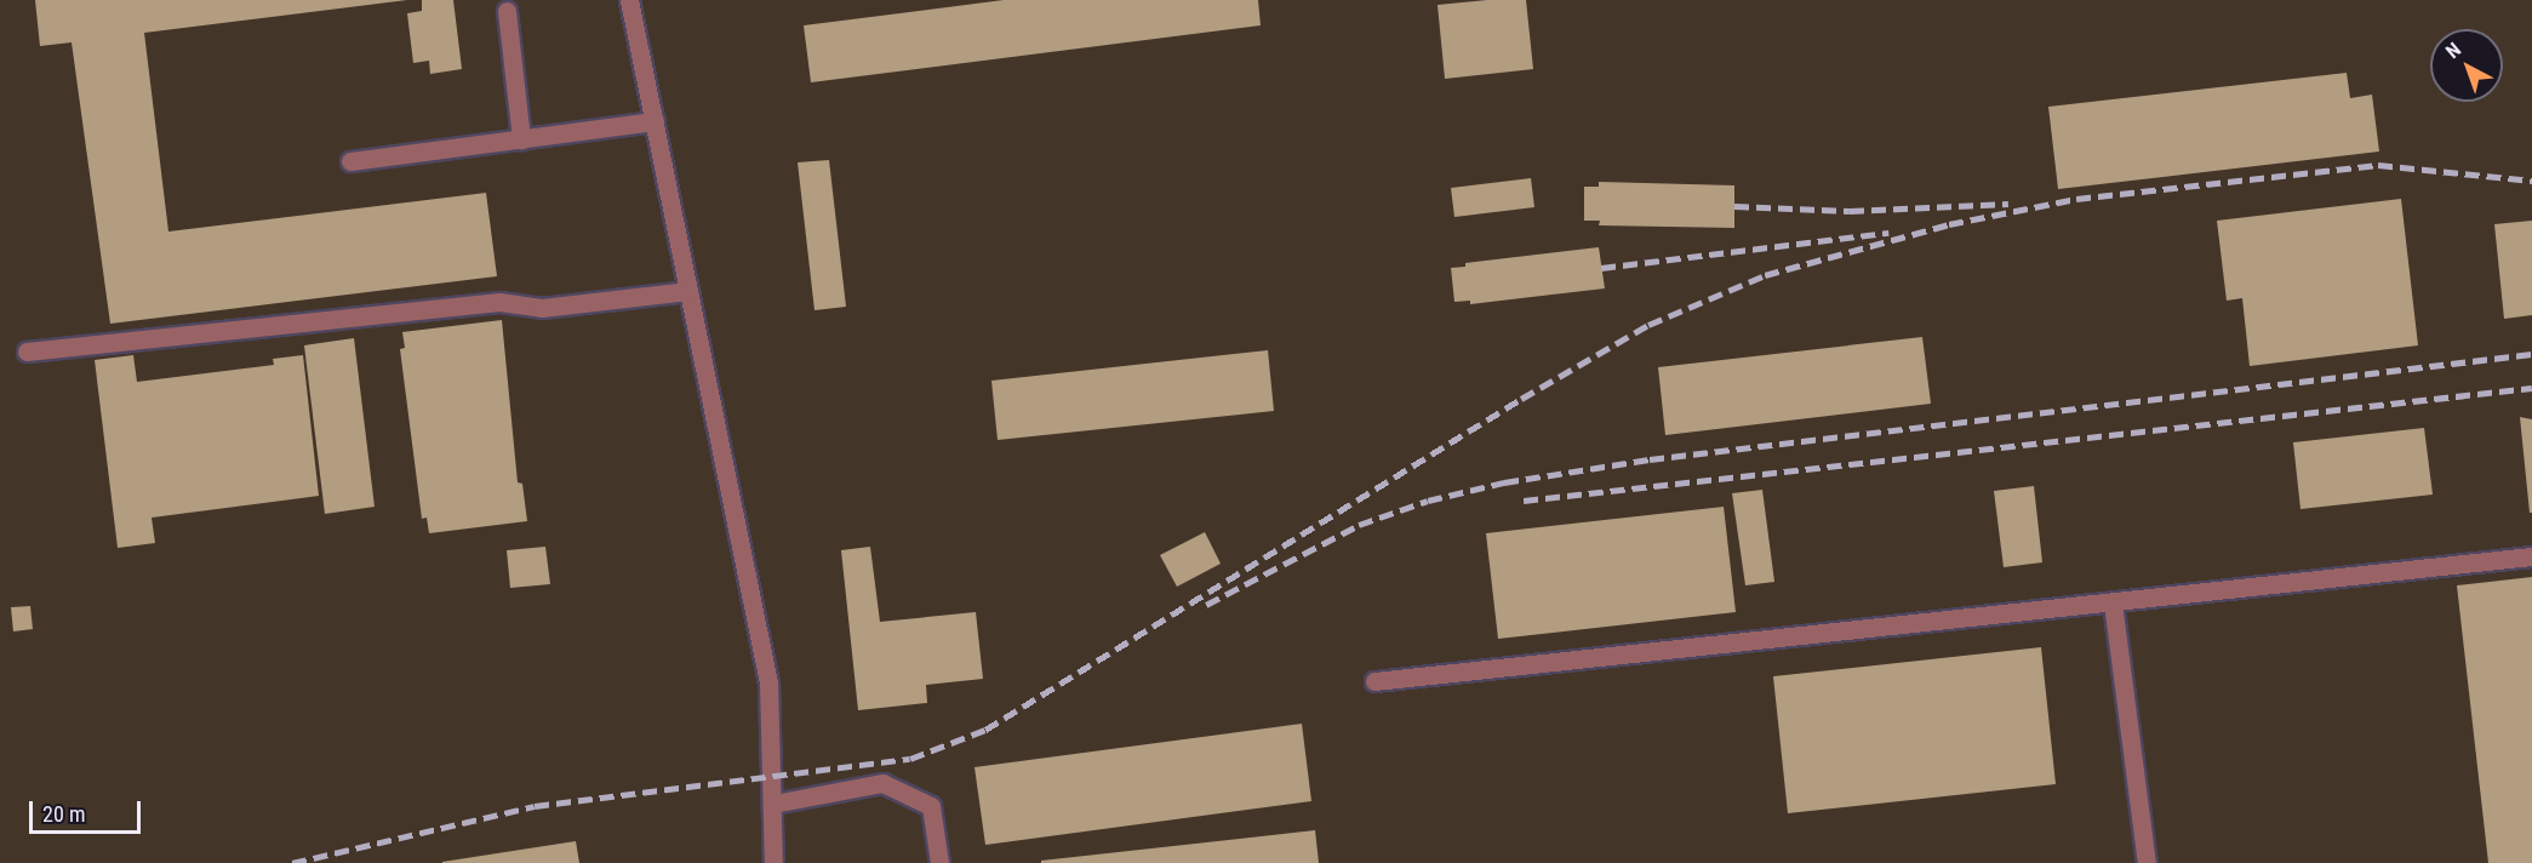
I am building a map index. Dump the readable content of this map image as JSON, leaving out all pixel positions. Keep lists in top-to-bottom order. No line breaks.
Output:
{"scale_bar":"20 m","north":"top left"}
